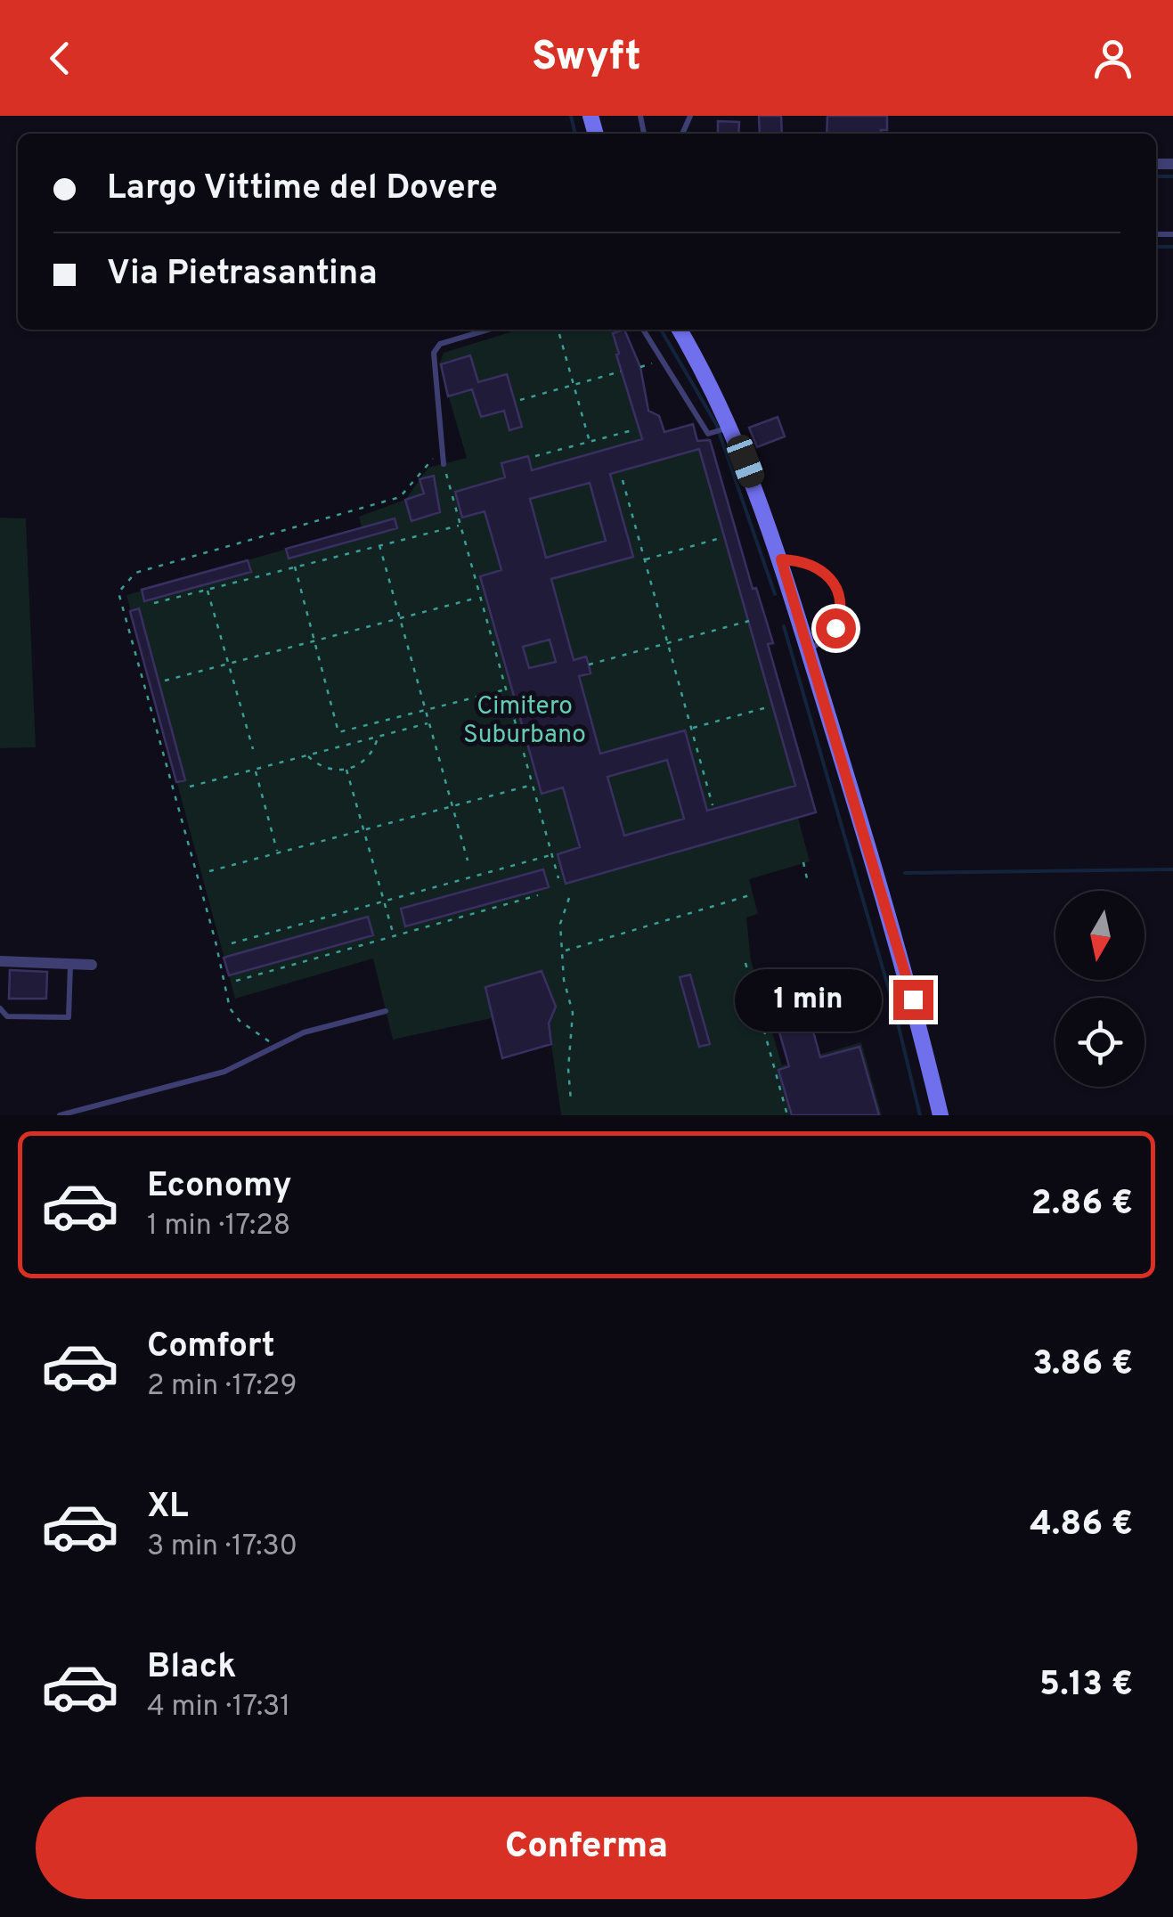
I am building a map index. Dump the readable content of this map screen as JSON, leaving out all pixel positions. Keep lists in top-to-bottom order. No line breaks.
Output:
{"parks":["Cimitero Suburbano"],"north":"bottom","page":{"header":"Swyft","banner":["Largo Vittime del Dovere","Via Pietrasantina"],"bubble":"1 min","list":[{"name":"Economy","note":"1 min · 17:28","value":"2.86 €"},{"name":"Comfort","note":"2 min · 17:29","value":"3.86 €"},{"name":"XL","note":"3 min · 17:30","value":"4.86 €"},{"name":"Black","note":"4 min · 17:31","value":"5.13 €"}],"buttons":"Conferma"}}
